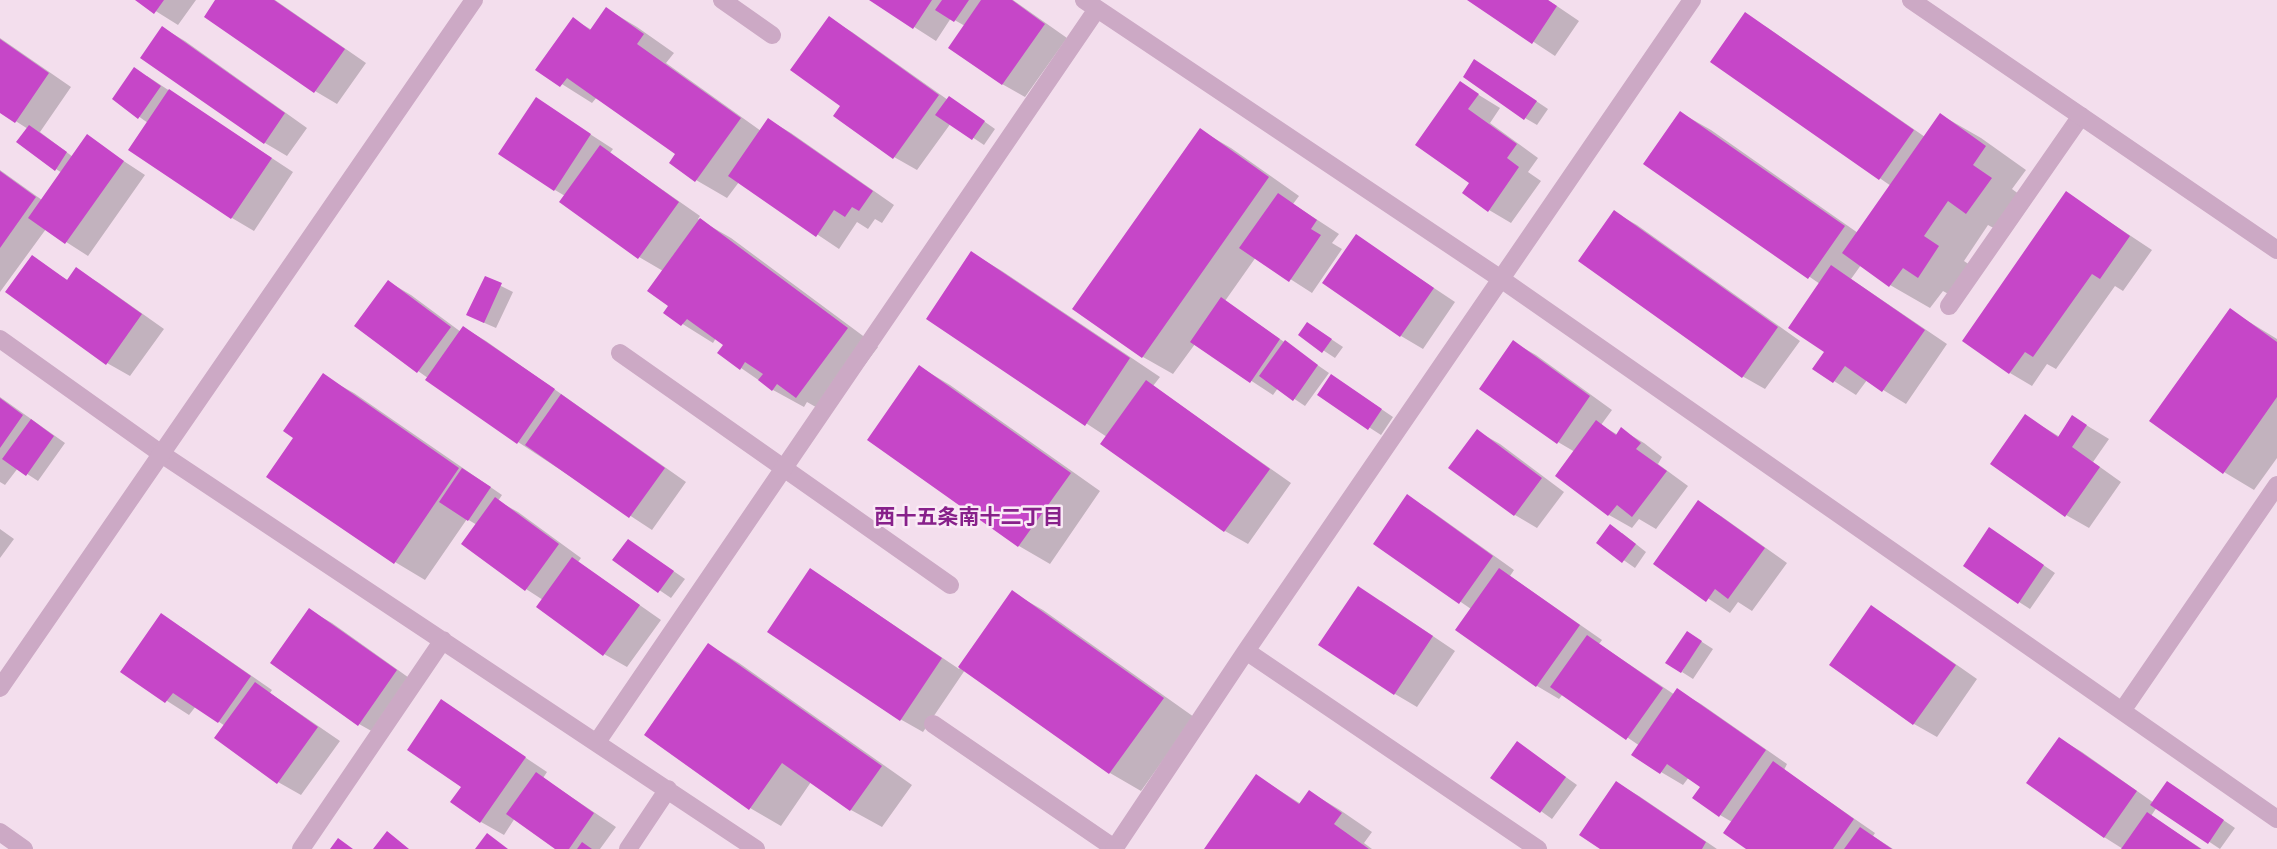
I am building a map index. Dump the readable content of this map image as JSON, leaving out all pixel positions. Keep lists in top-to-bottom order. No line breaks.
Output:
{"districts":["西十五条南十二丁目"]}
